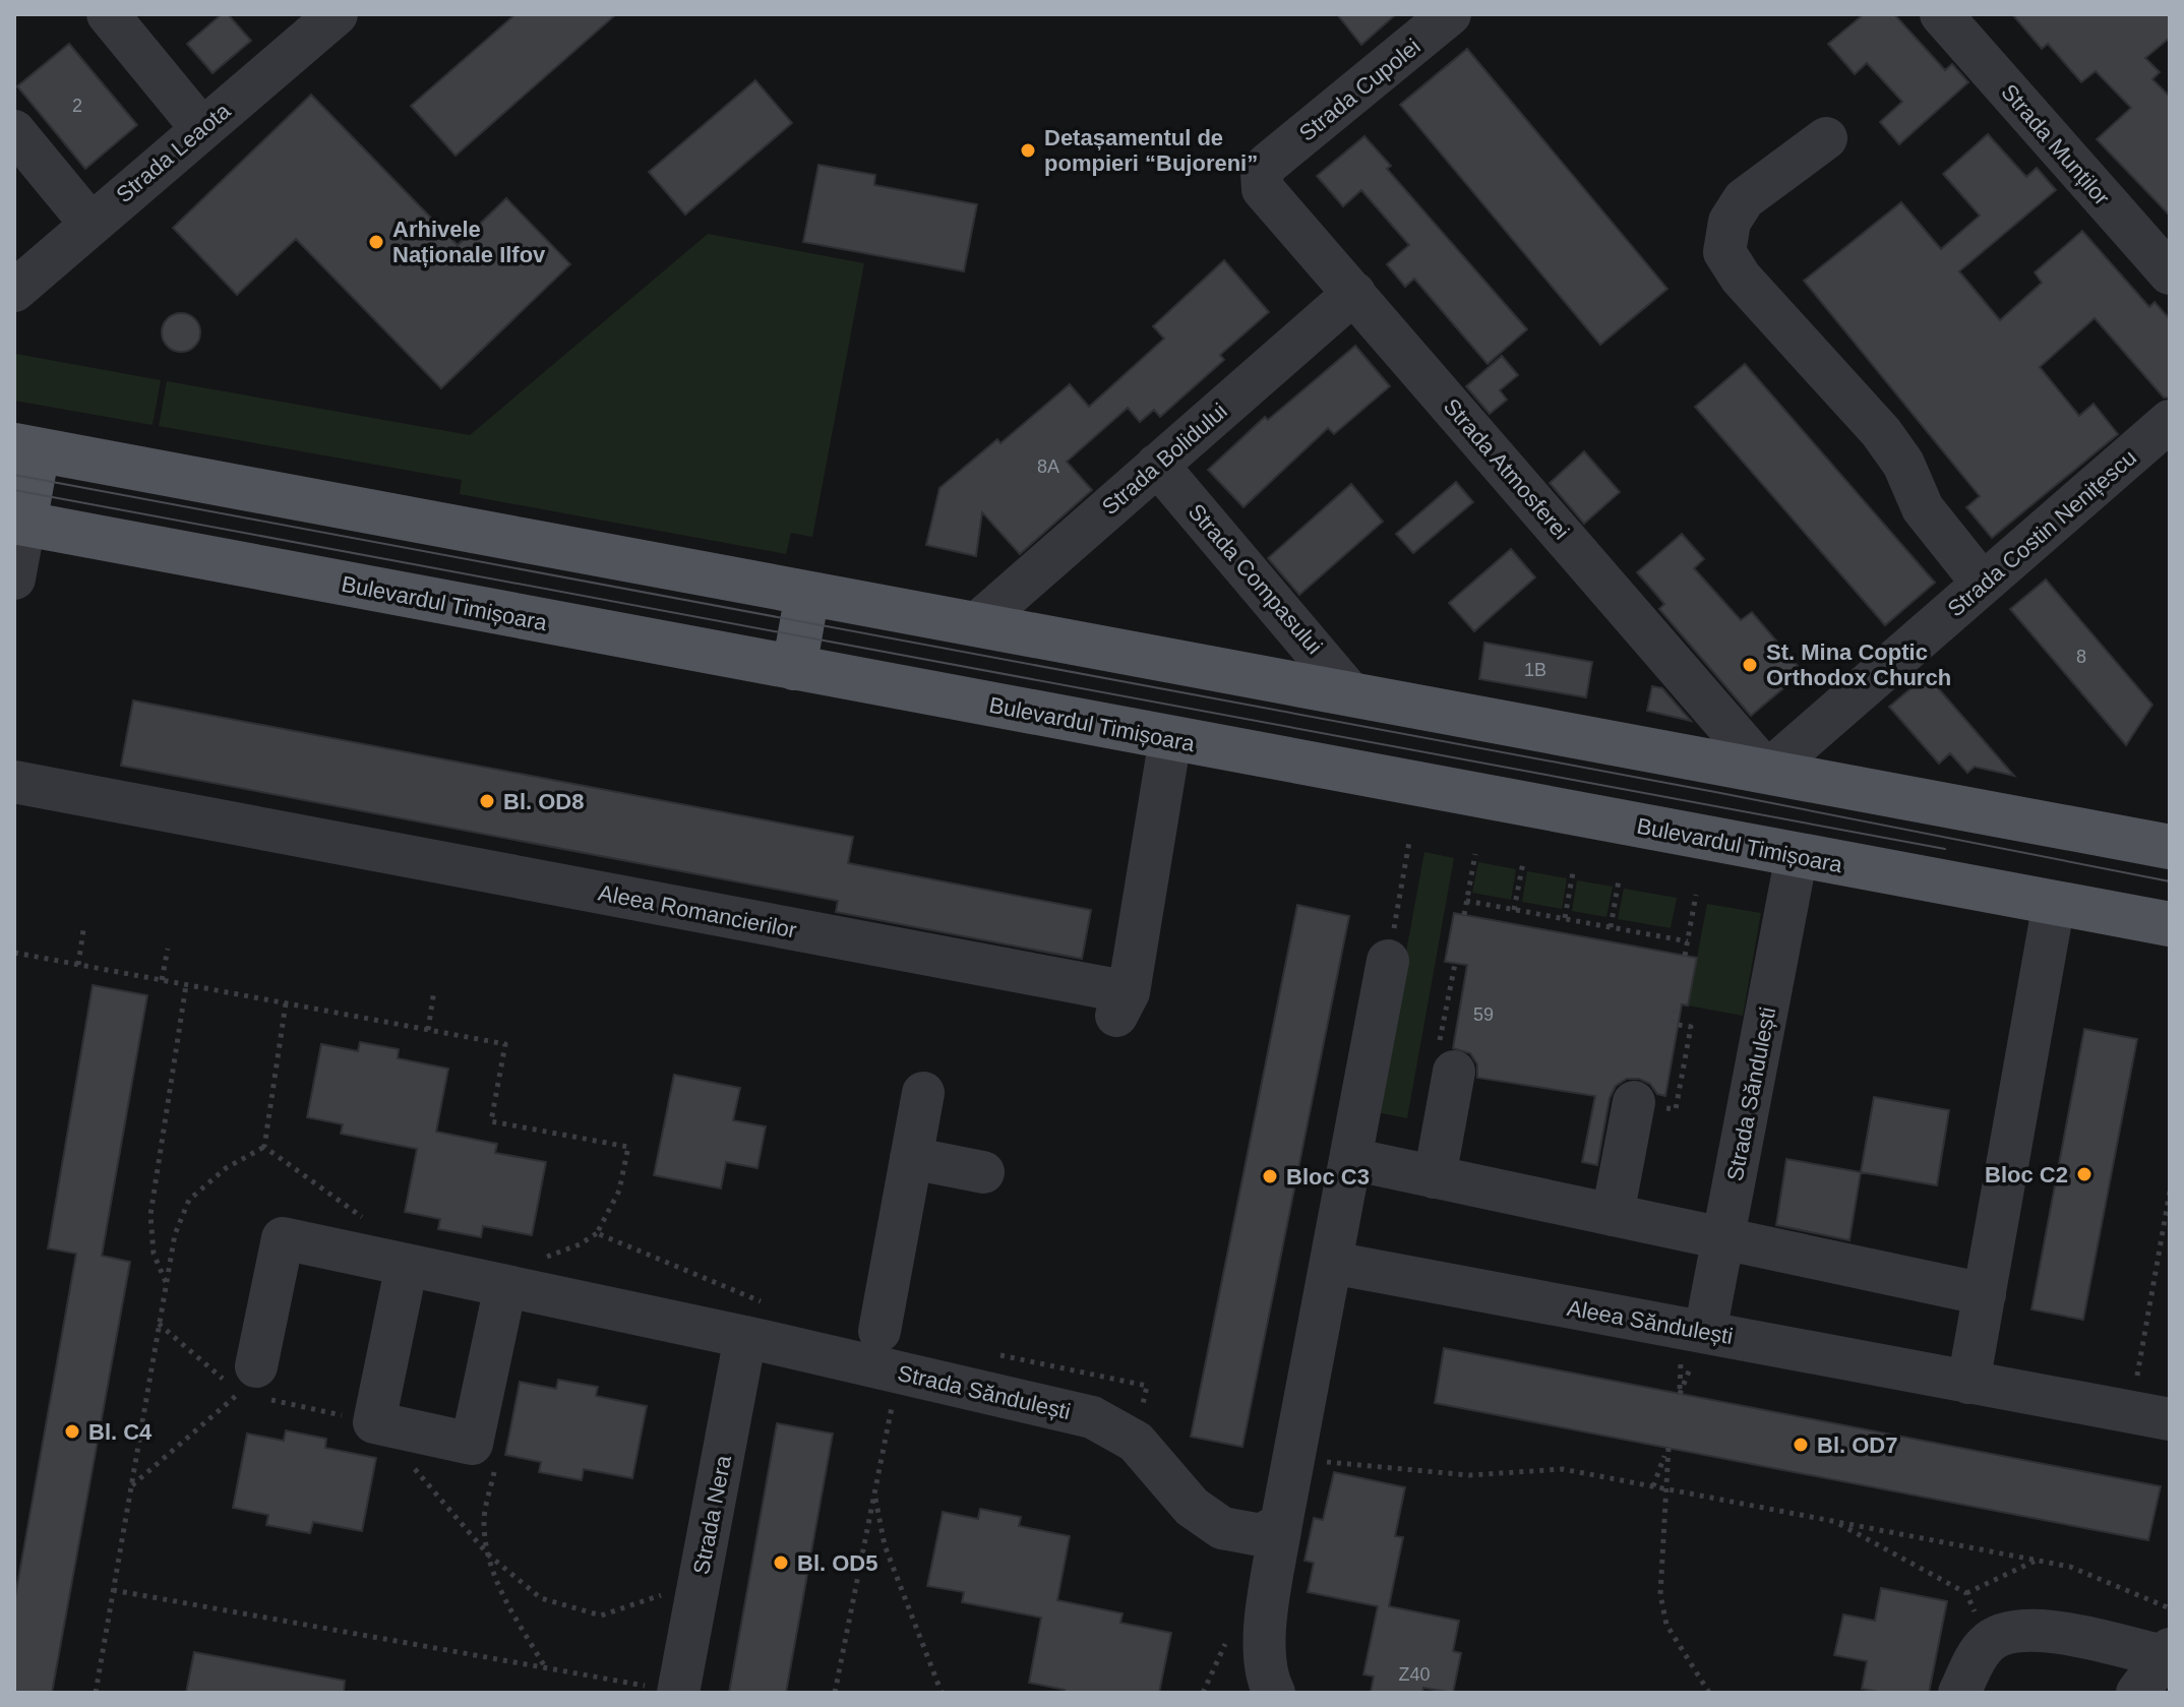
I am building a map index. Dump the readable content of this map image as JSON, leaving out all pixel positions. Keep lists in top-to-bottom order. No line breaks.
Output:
{"streets":{"main road":["Bulevardul Timișoara"],"street":["Strada Cupolei","Strada Munților","Strada Leaota","Strada Bolidului","Strada Atmosferei","Strada Costin Nenițescu","Strada Compasului","Aleea Romancierilor","Strada Săndulești","Aleea Săndulești","Strada Nera"]},"crossings":[["Strada Cupolei","Strada Atmosferei"],["Strada Bolidului","Strada Atmosferei"],["Strada Bolidului","Strada Compasului"],["Strada Atmosferei","Strada Costin Nenițescu"],["Bulevardul Timișoara","Aleea Romancierilor"],["Bulevardul Timișoara","Strada Săndulești"],["Strada Săndulești","Aleea Săndulești"],["Strada Săndulești","Strada Nera"]],"places":["Detașamentul de pompieri “Bujoreni”","Arhivele Naționale Ilfov","St. Mina Coptic Orthodox Church","Bl. OD8","Bloc C2","Bloc C3","Bl. C4","Bl. OD7","Bl. OD5"],"house_numbers":["2","8A","8","1B","59","Z40"]}
